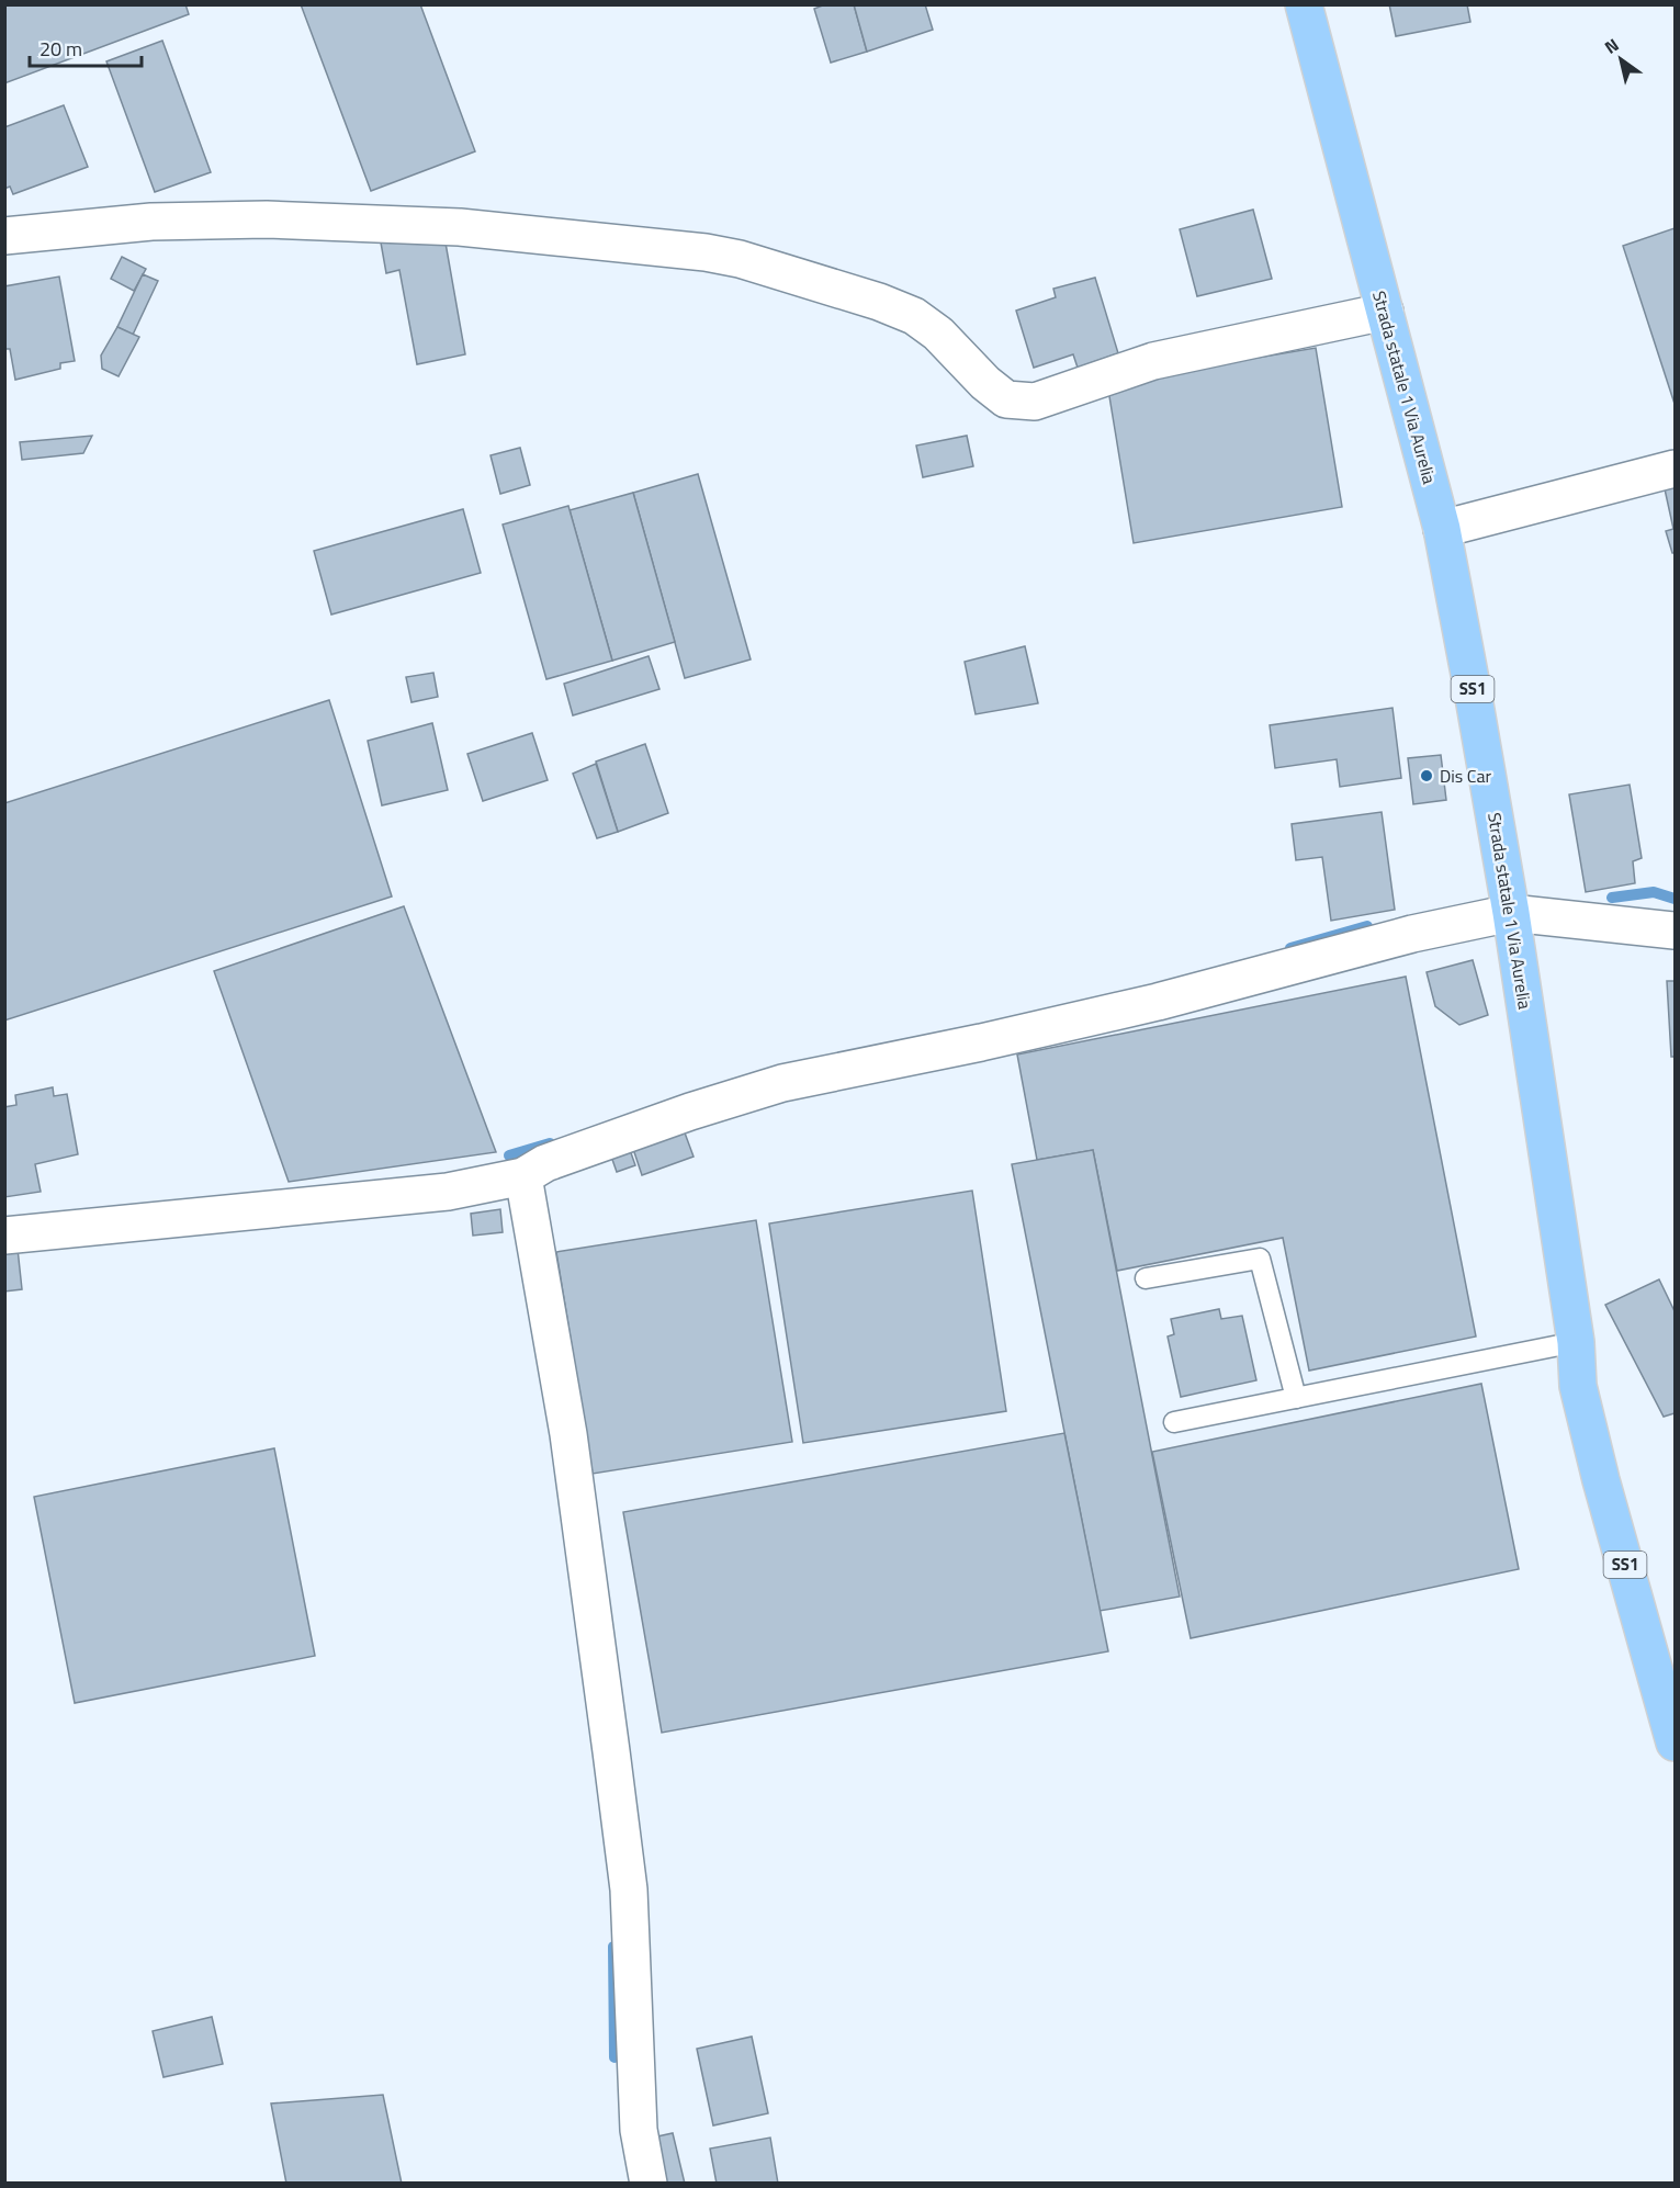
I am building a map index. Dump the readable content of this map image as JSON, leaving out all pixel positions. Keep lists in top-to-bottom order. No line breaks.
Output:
{"streets":{"main road":["Strada statale 1 Via Aurelia","SS1"]},"places":["Dis Car"],"scale_bar":"20 m","north":"top left"}
